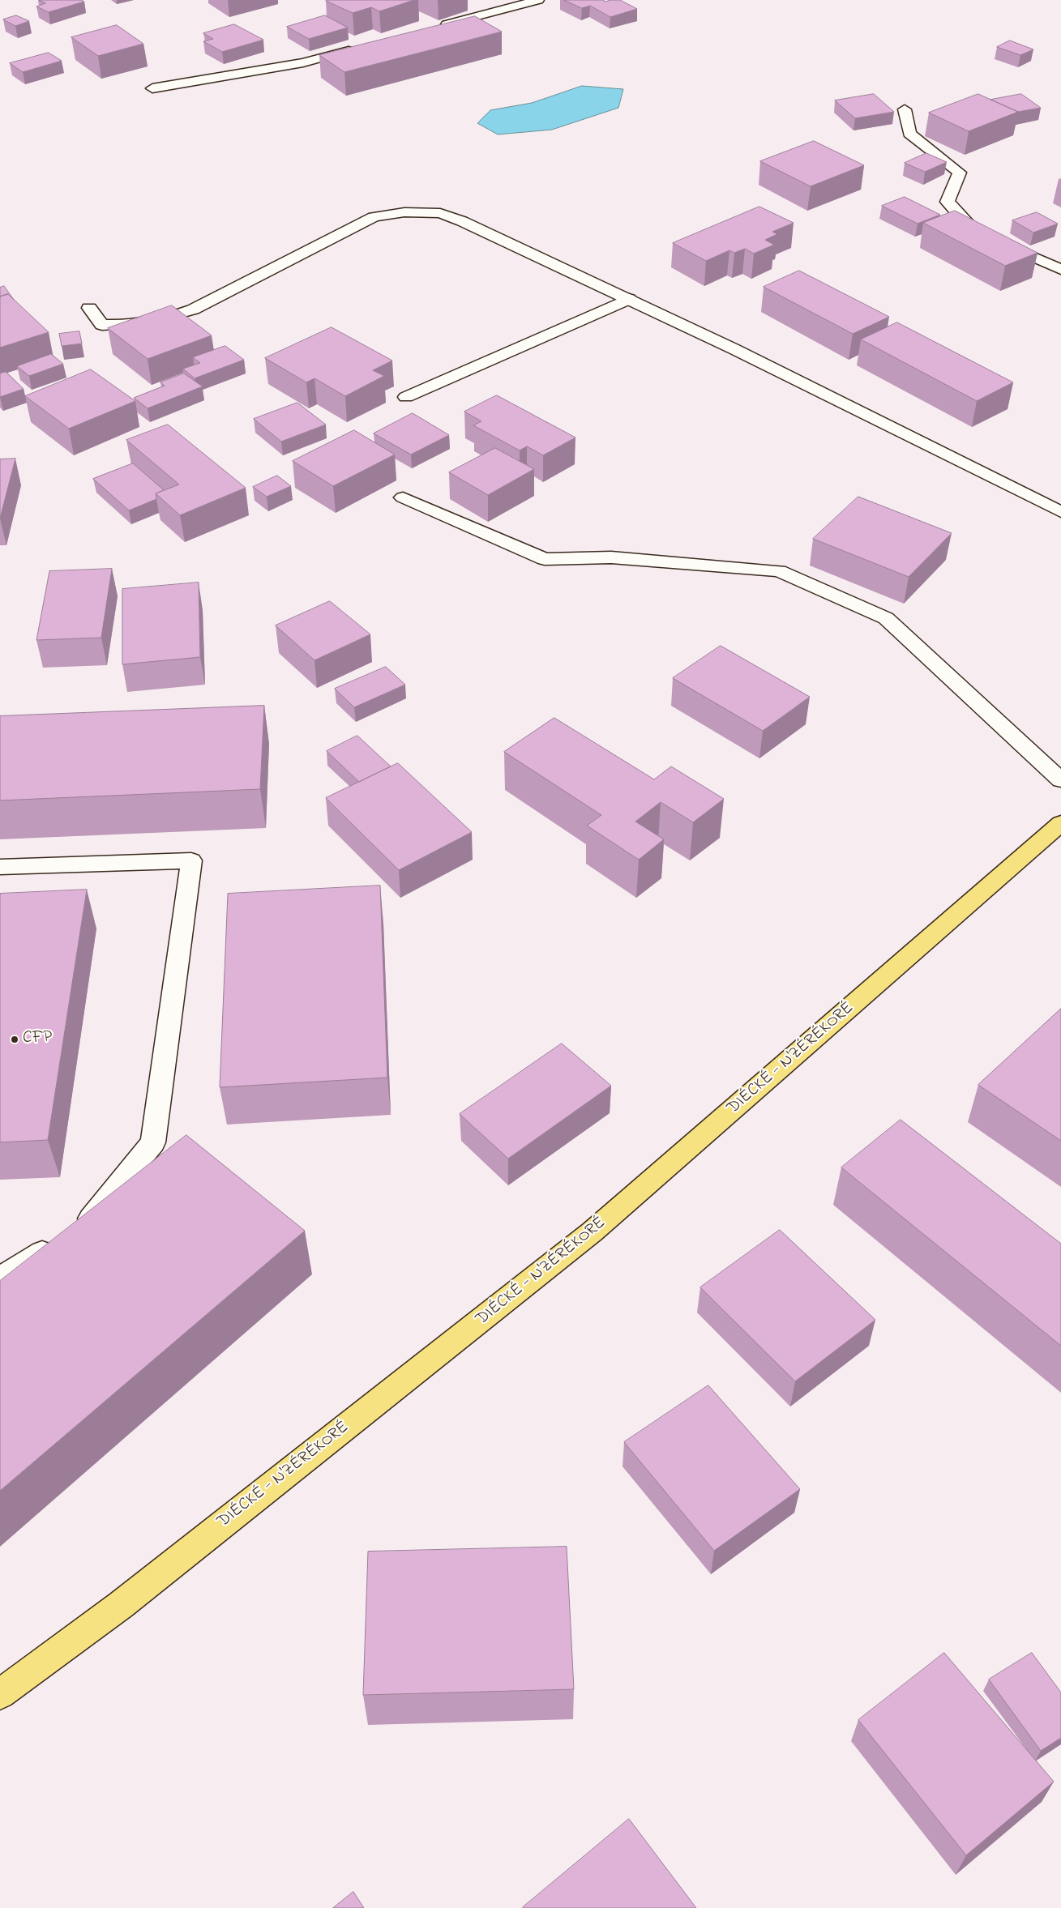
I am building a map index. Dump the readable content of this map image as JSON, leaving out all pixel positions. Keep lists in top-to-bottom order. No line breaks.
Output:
{"streets":{"highway":["DIÉCKÉ - N'ZÉRÉKORÉ"]},"places":["CFP"]}
